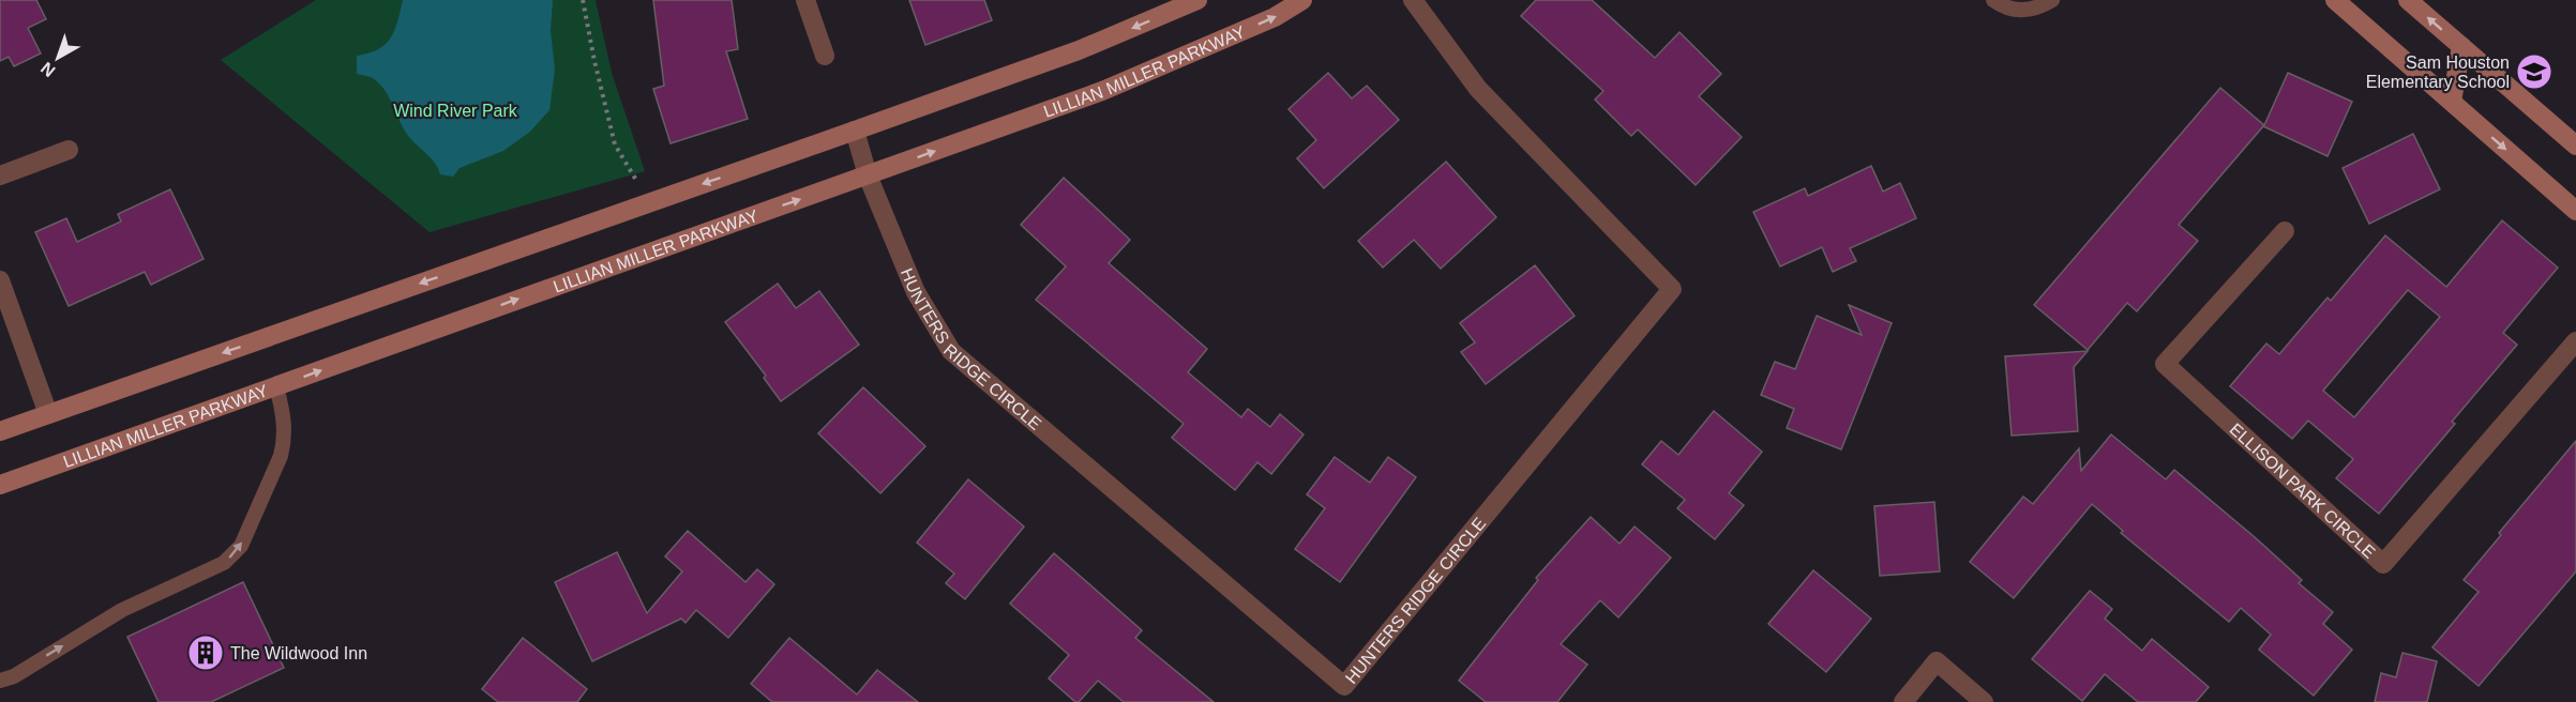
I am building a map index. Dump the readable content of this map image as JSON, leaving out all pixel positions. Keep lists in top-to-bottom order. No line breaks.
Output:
{"streets":{"main road":["LILLIAN MILLER PARKWAY"],"street":["HUNTERS RIDGE CIRCLE","ELLISON PARK CIRCLE"]},"crossings":[["LILLIAN MILLER PARKWAY","HUNTERS RIDGE CIRCLE"]],"parks":["Wind River Park"],"places":{"school or university":["Sam Houston Elementary School"],"building":["The Wildwood Inn"]},"north":"bottom left"}
